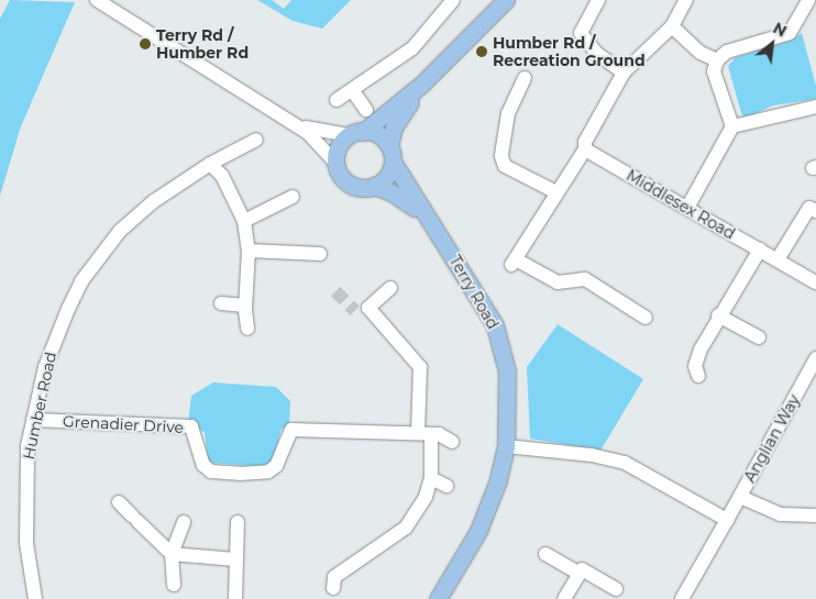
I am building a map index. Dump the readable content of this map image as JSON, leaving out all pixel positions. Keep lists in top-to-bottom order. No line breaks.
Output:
{"streets":{"main road":["Terry Road"],"street":["Middlesex Road","Humber Road","Grenadier Drive","Anglian Way"]},"crossings":[["Humber Road","Grenadier Drive"]],"places":["Terry Rd / Humber Rd","Humber Rd / Recreation Ground"],"north":"top right"}
